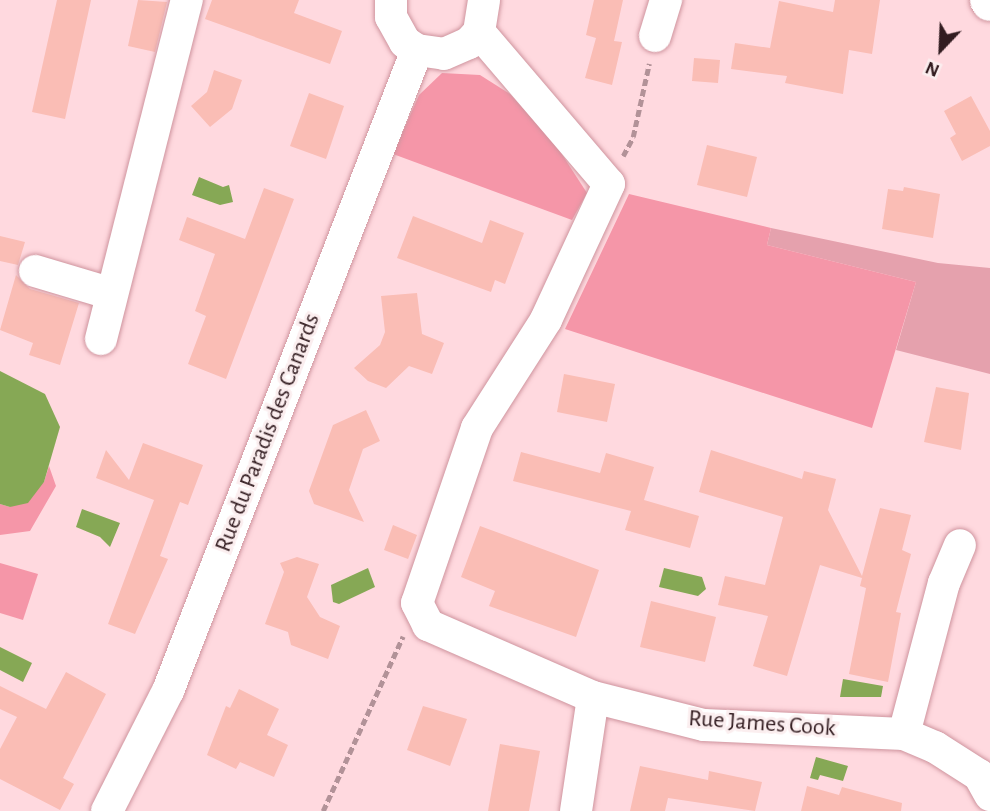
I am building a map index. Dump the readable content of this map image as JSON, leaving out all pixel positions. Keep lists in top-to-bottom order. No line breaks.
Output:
{"streets":{"street":["Rue du Paradis des Canards","Rue James Cook"]},"north":"bottom left"}
